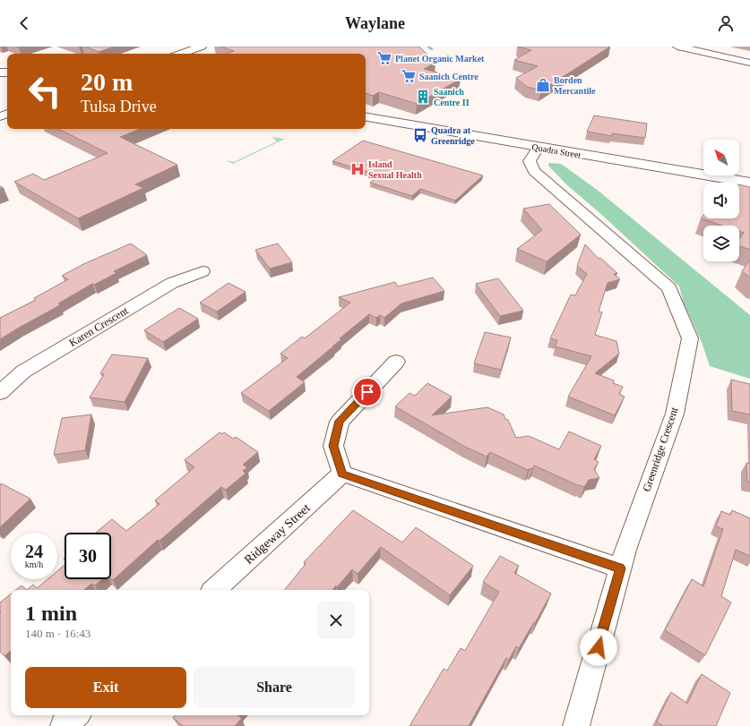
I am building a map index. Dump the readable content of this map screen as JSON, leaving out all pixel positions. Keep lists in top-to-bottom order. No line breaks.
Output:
{"streets":{"main road":["Quadra Street"],"street":["Karen Crescent","Greenridge Crescent","Ridgeway Street"]},"crossings":[["Quadra Street","Greenridge Crescent"]],"places":{"supermarket":["Planet Organic Market","Saanich Centre"],"shop":["Borden Mercantile"],"building":["Saanich Centre II"],"bus stop":["Quadra at Greenridge"],"hospital":["Island Sexual Health"]},"north":"top left","page":{"header":"Waylane","turn":["20 m","Tulsa Drive"],"speed":"24 km/h","limit":"30","heading":["1 min","140 m · 16:43"],"buttons":["Exit","Share"]}}
